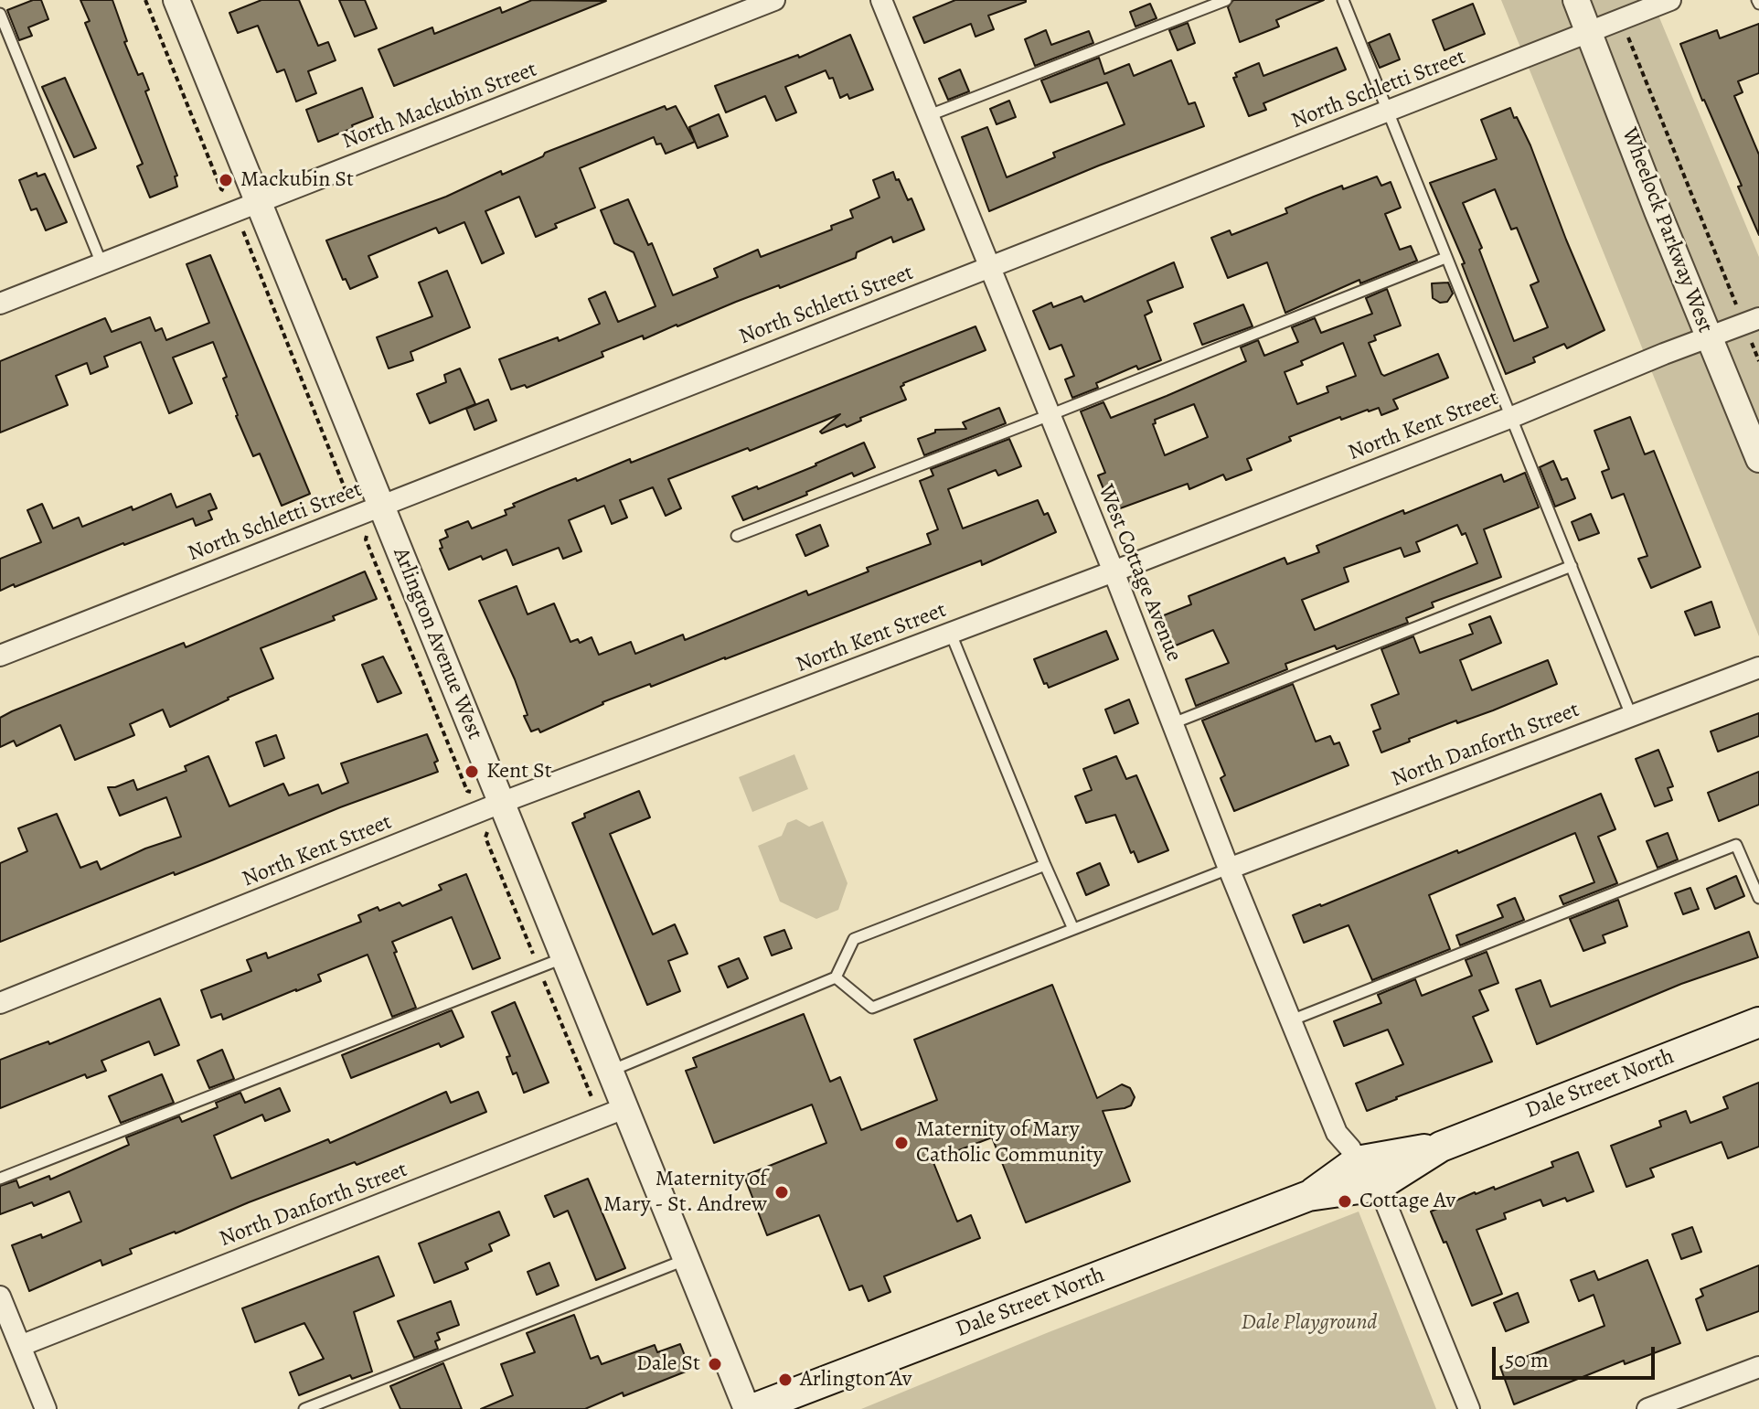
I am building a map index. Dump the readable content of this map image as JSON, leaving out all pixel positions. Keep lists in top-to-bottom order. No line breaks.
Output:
{"streets":{"main road":["Dale Street North"],"street":["North Schletti Street","North Mackubin Street","Wheelock Parkway West","North Kent Street","West Cottage Avenue","Arlington Avenue West","North Danforth Street"]},"crossings":[["North Schletti Street","Wheelock Parkway West"],["North Schletti Street","West Cottage Avenue"],["North Schletti Street","Arlington Avenue West"],["North Mackubin Street","Arlington Avenue West"],["Wheelock Parkway West","North Kent Street"],["North Kent Street","West Cottage Avenue"],["North Kent Street","Arlington Avenue West"],["West Cottage Avenue","North Danforth Street"],["West Cottage Avenue","Dale Street North"],["Arlington Avenue West","North Danforth Street"]],"parks":["Dale Playground"],"places":["Mackubin St","Kent St","Maternity of Mary Catholic Community","Maternity of Mary - St. Andrew","Cottage Av","Dale St","Arlington Av"],"scale_bar":"50 m"}
